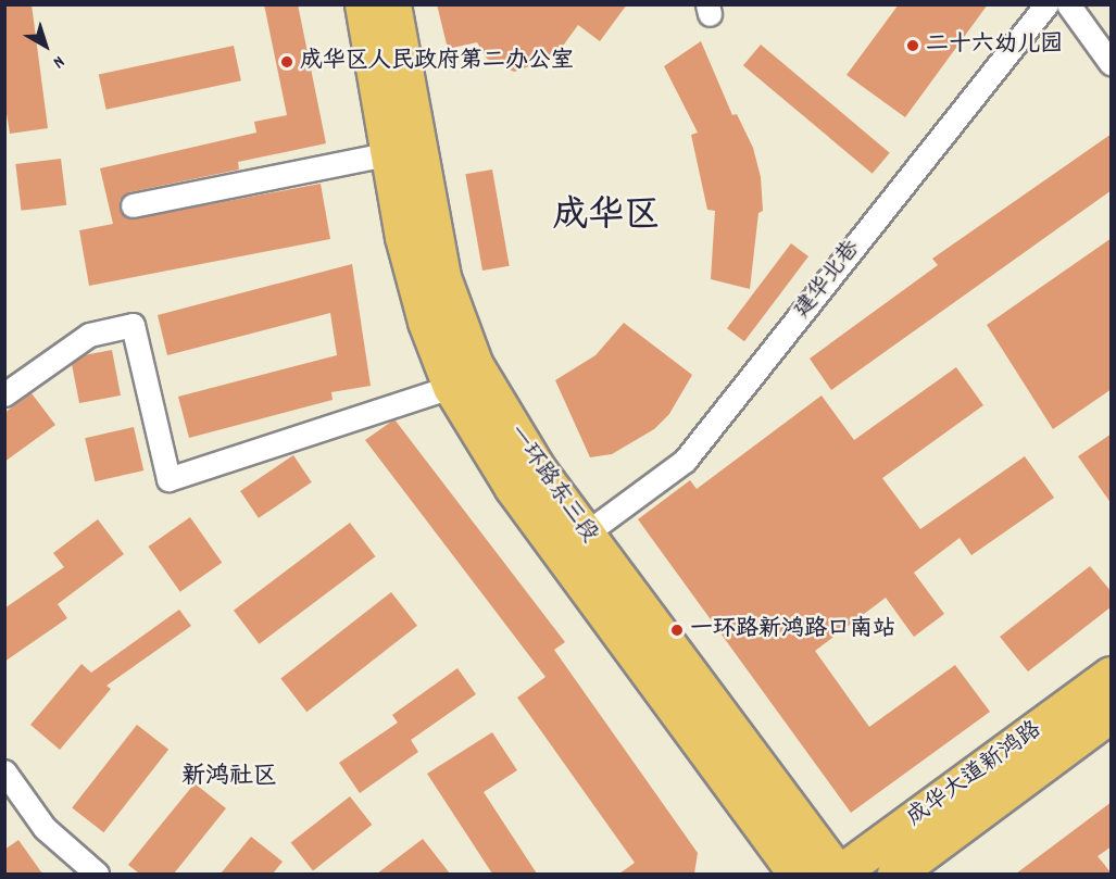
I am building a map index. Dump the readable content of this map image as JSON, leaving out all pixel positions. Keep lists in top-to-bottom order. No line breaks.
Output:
{"streets":{"main road":["一环路东三段","成华大道新鸿路"],"street":["建华北巷"]},"crossings":[["建华北巷","一环路东三段"],["一环路东三段","成华大道新鸿路"]],"districts":["成华区","新鸿社区"],"places":["二十六幼儿园","成华区人民政府第二办公室","一环路新鸿路口南站"],"north":"bottom right"}
